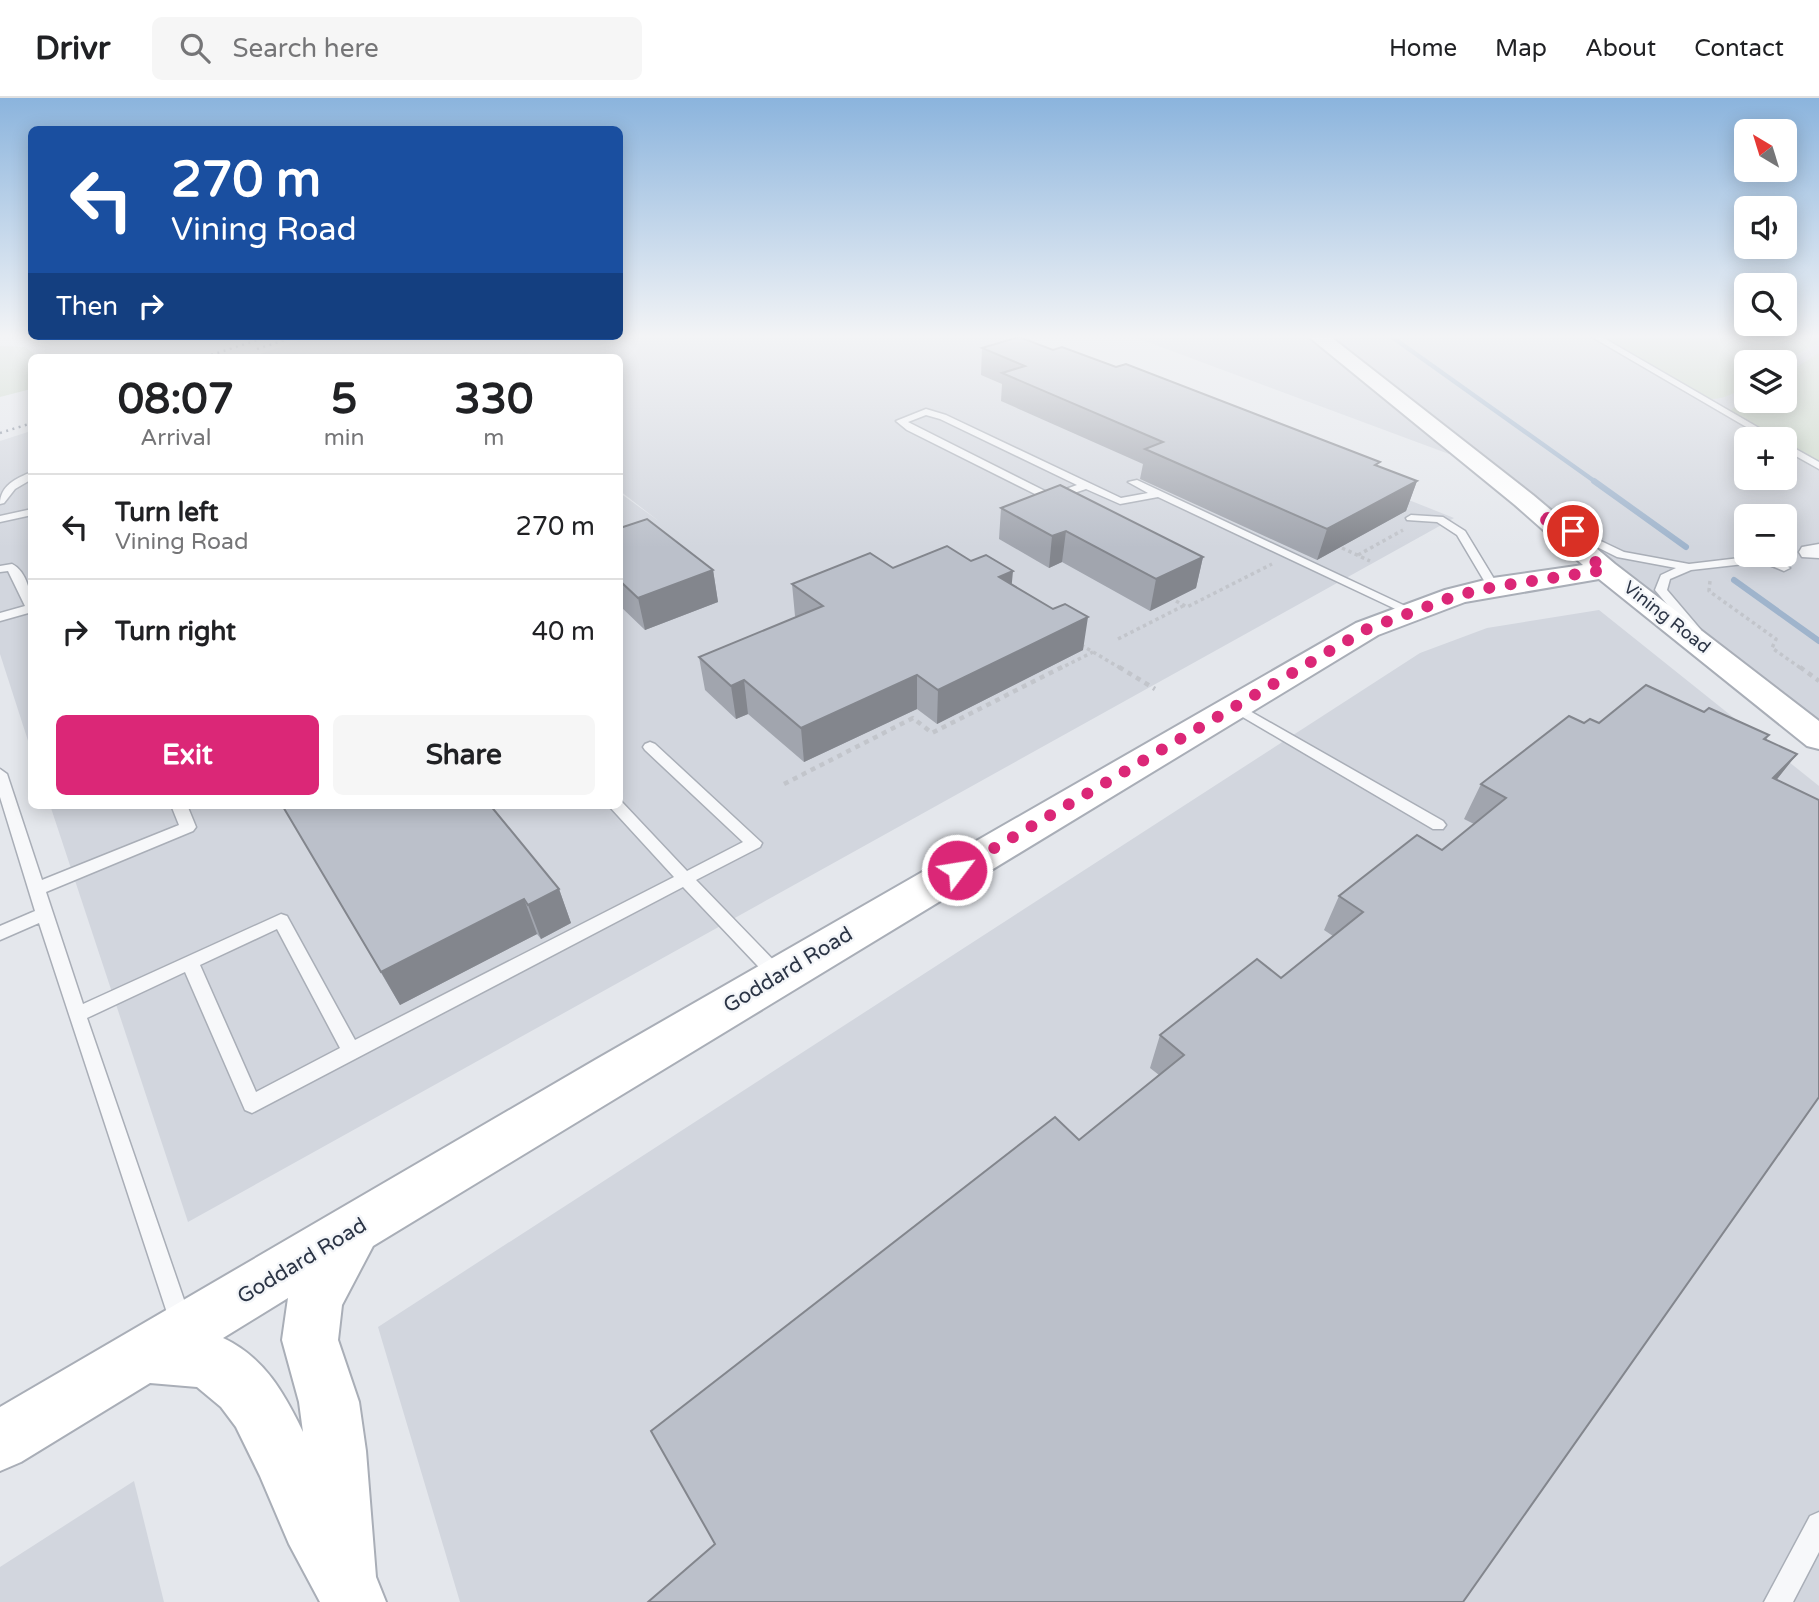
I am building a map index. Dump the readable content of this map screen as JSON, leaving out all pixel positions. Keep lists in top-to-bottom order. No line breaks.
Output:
{"streets":{"main road":["Vining Road","Goddard Road"]},"crossings":[["Vining Road","Goddard Road"]],"north":"top left","page":{"header":"Drivr","search":"Search here","nav":["Home","Map","About","Contact"],"map_buttons":["+","−"],"turn":["270 m","Vining Road"],"then":"Then","eta":["08:07","Arrival","5","min","330","m"],"list":[{"name":"Turn left","note":"Vining Road","value":"270 m"},{"name":"Turn right","value":"40 m"}],"buttons":["Exit","Share"]}}
